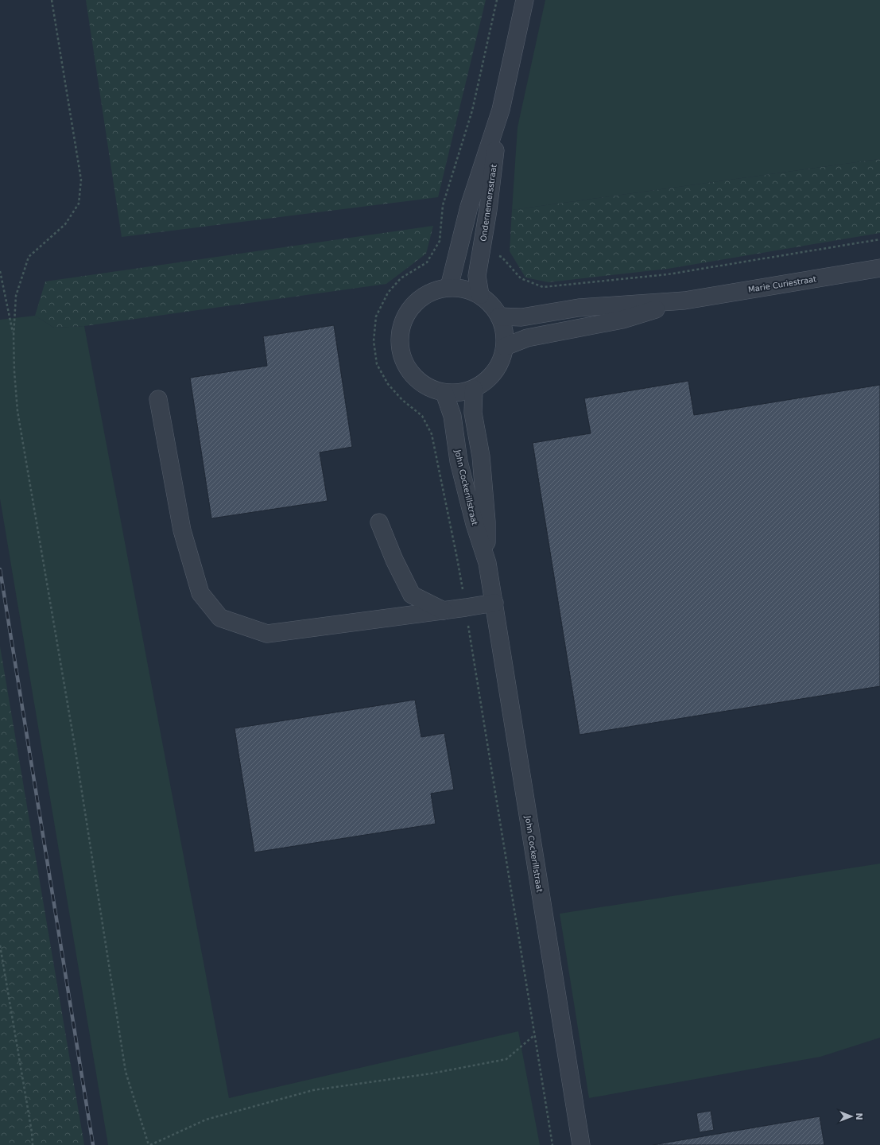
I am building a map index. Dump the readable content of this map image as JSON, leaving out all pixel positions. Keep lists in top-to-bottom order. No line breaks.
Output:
{"streets":{"street":["Ondernemersstraat","Marie Curiestraat","John Cockerillstraat"]},"crossings":[["Ondernemersstraat","John Cockerillstraat"]],"north":"right"}
